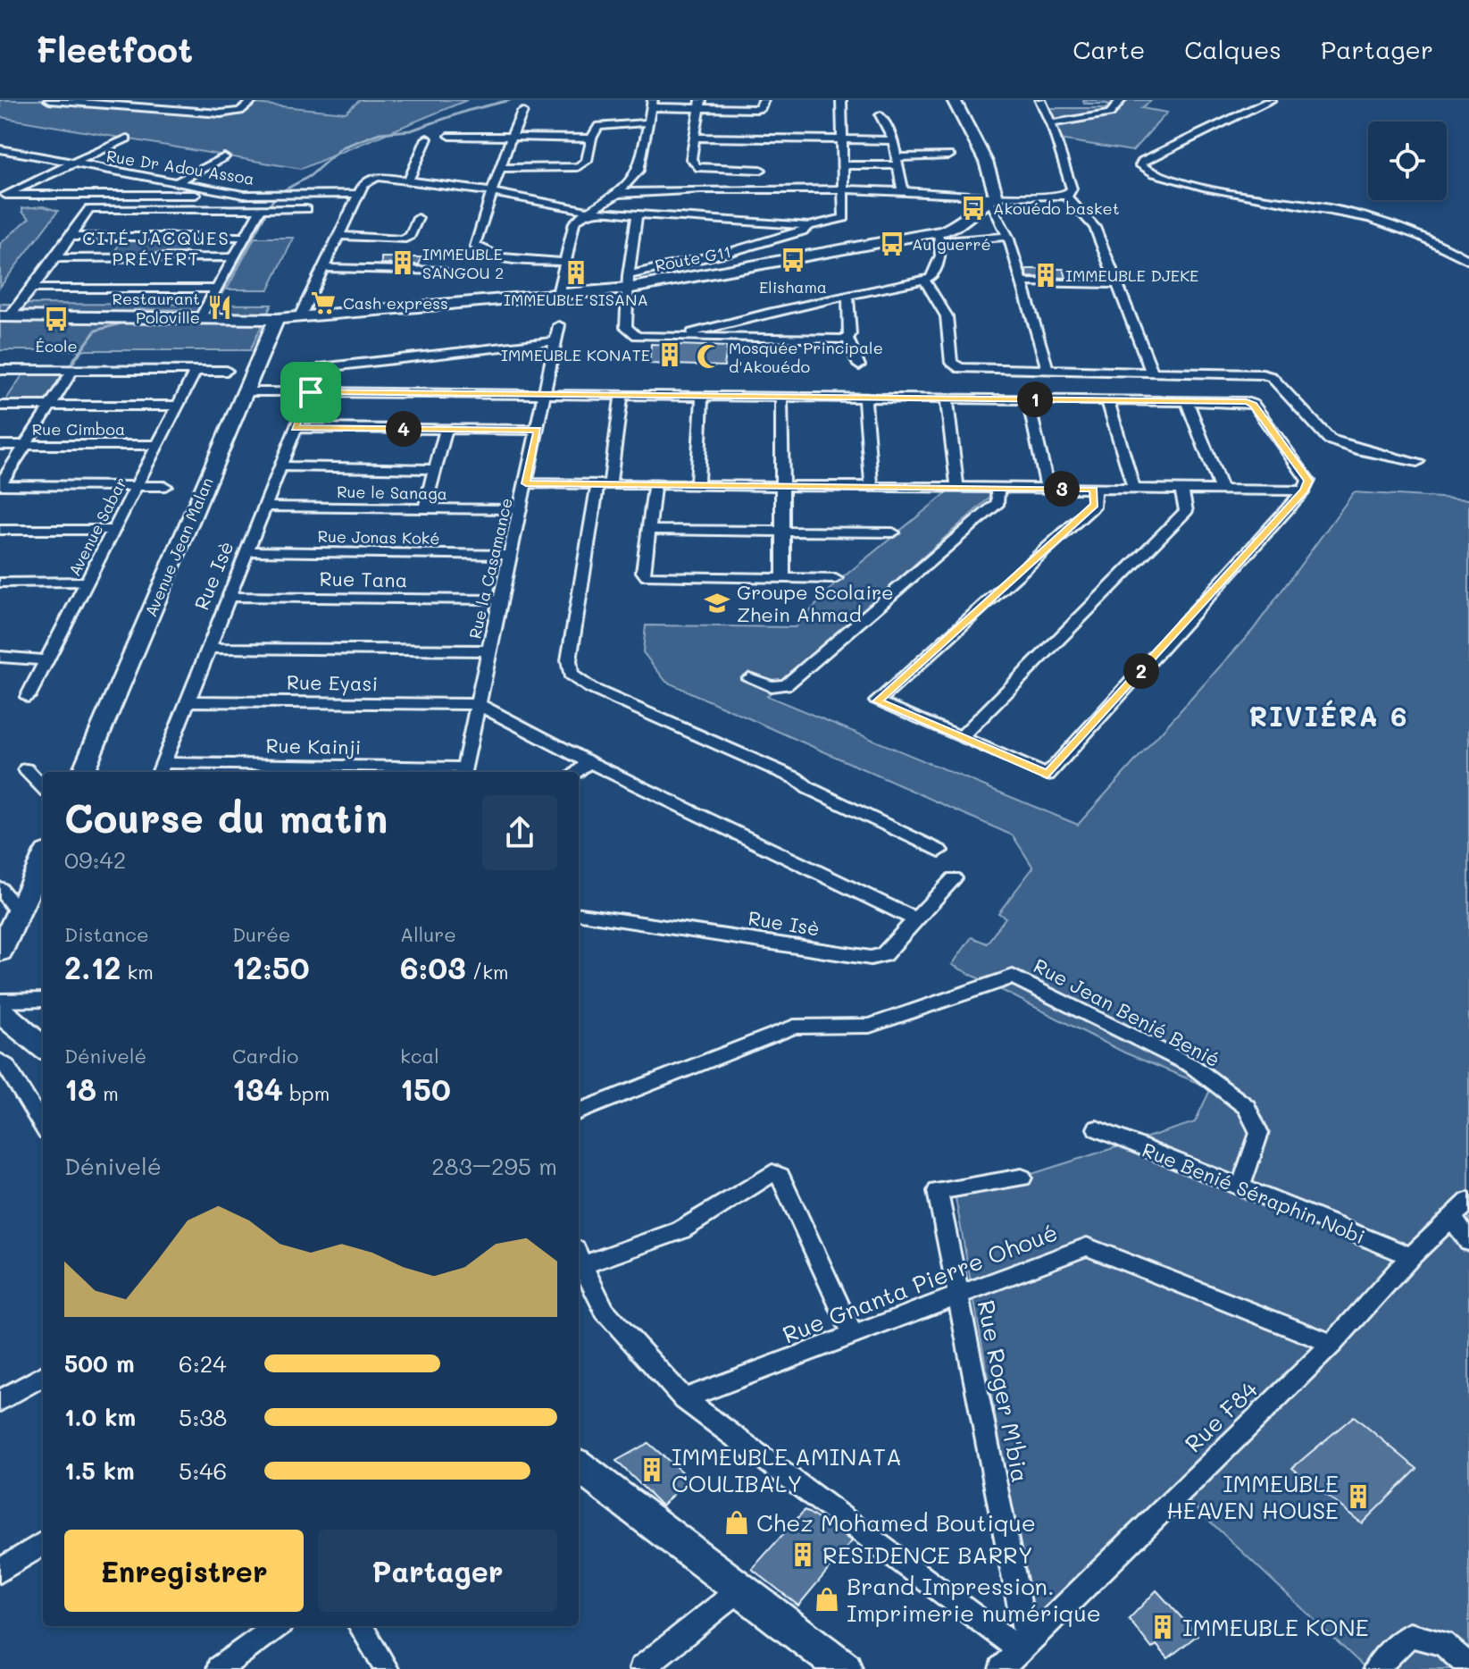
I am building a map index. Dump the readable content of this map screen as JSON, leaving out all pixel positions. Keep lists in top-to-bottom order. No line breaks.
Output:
{"streets":{"street":["Rue Dr Adou Assoa","Route G11","Rue Cimboa","Rue le Sanaga","Avenue Sabar","Rue Jonas Koké","Avenue Jean Malan","Rue la Casamance","Rue Isè","Rue Tana","Rue Eyasi","Rue Kainji","Rue Jean Benié Benié","Rue Benié Séraphin Nobi","Rue Gnanta Pierre Ohoué","Rue Roger M'bia","Rue F84"]},"crossings":[["Route G11","Avenue Jean Malan"],["Rue Cimboa","Avenue Sabar"],["Rue le Sanaga","Rue la Casamance"],["Rue le Sanaga","Rue Isè"],["Rue Jonas Koké","Rue la Casamance"],["Rue Jonas Koké","Rue Isè"],["Rue la Casamance","Rue Isè"],["Rue la Casamance","Rue Tana"],["Rue la Casamance","Rue Eyasi"],["Rue la Casamance","Rue Kainji"],["Rue Isè","Rue Tana"],["Rue Isè","Rue Eyasi"],["Rue Isè","Rue Kainji"],["Rue Jean Benié Benié","Rue Benié Séraphin Nobi"],["Rue Benié Séraphin Nobi","Rue F84"],["Rue Gnanta Pierre Ohoué","Rue Roger M'bia"],["Rue Gnanta Pierre Ohoué","Rue F84"],["Rue Roger M'bia","Rue F84"]],"districts":["CITÉ JACQUES PRÉVERT","RIVIÉRA 6"],"places":{"bus stop":["Akouédo basket","Au guerré","Elishama","École"],"building":["IMMEUBLE SANGOU 2","IMMEUBLE SISANA","IMMEUBLE DJEKE","IMMEUBLE KONATE","IMMEUBLE AMINATA COULIBALY","IMMEUBLE HEAVEN HOUSE","RESIDENCE BARRY","IMMEUBLE KONE"],"supermarket":["Cash express"],"restaurant":["Restaurant Poloville"],"mosque":["Mosquée Principale d'Akouédo"],"school or university":["Groupe Scolaire Zhein Ahmad"],"shop":["Chez Mohamed Boutique","Brand Impression. Imprimerie numérique"]},"page":{"header":"Fleetfoot","nav":["Carte","Calques","Partager"],"pins":["1","4","3","2"],"heading":["Course du matin","09:42"],"stats":[["Distance","2.12 km"],["Durée","12:50"],["Allure","6:03 /km"],["Dénivelé","18 m"],["Cardio","134 bpm"],["kcal","150"]],"chart":["Dénivelé","283–295 m"],"list":[{"name":"500 m","note":"6:24"},{"name":"1.0 km","note":"5:38"},{"name":"1.5 km","note":"5:46"}],"buttons":["Enregistrer","Partager"]}}
